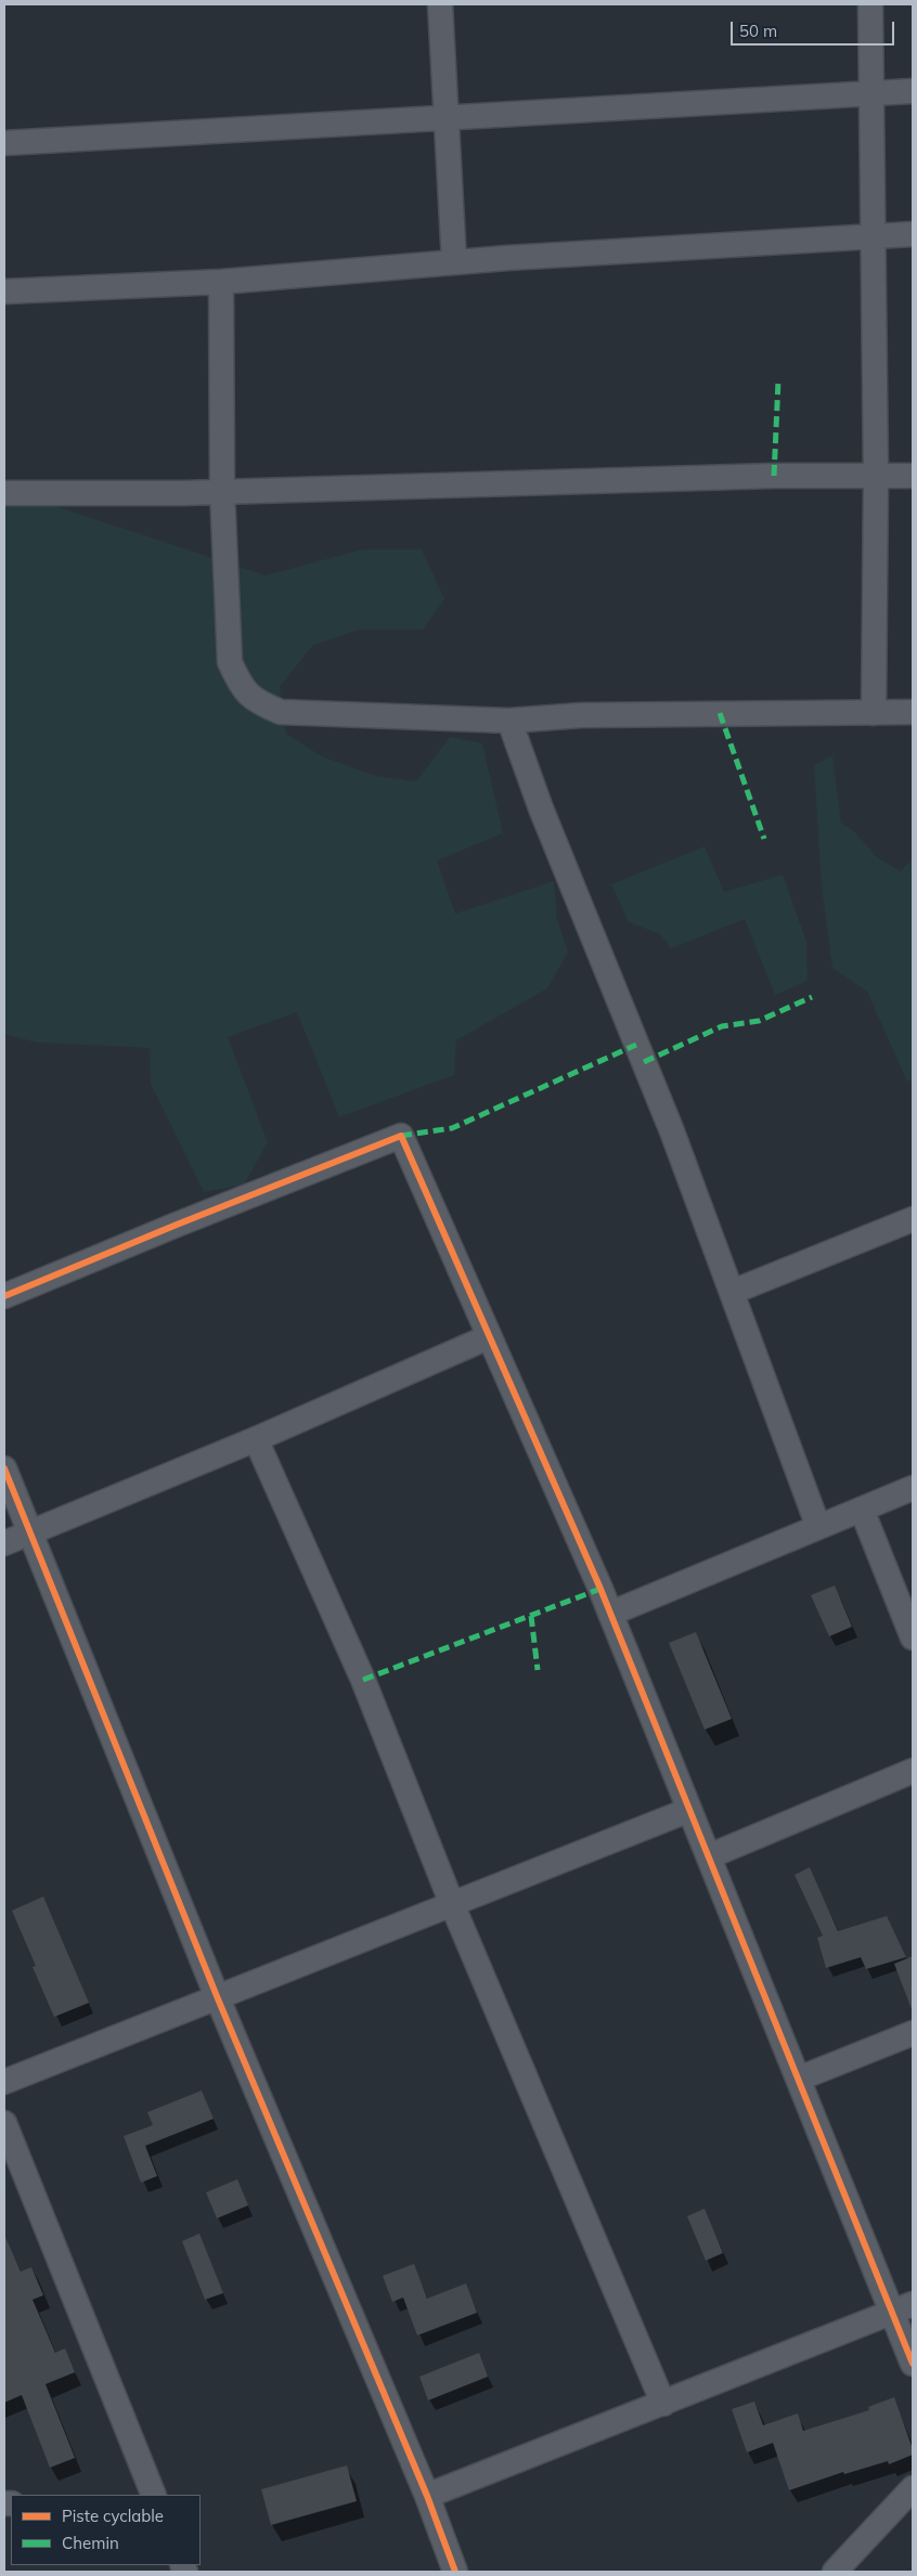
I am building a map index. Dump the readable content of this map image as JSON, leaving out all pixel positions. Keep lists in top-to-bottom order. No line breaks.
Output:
{"legend":["Piste cyclable","Chemin"],"scale_bar":"50 m"}
